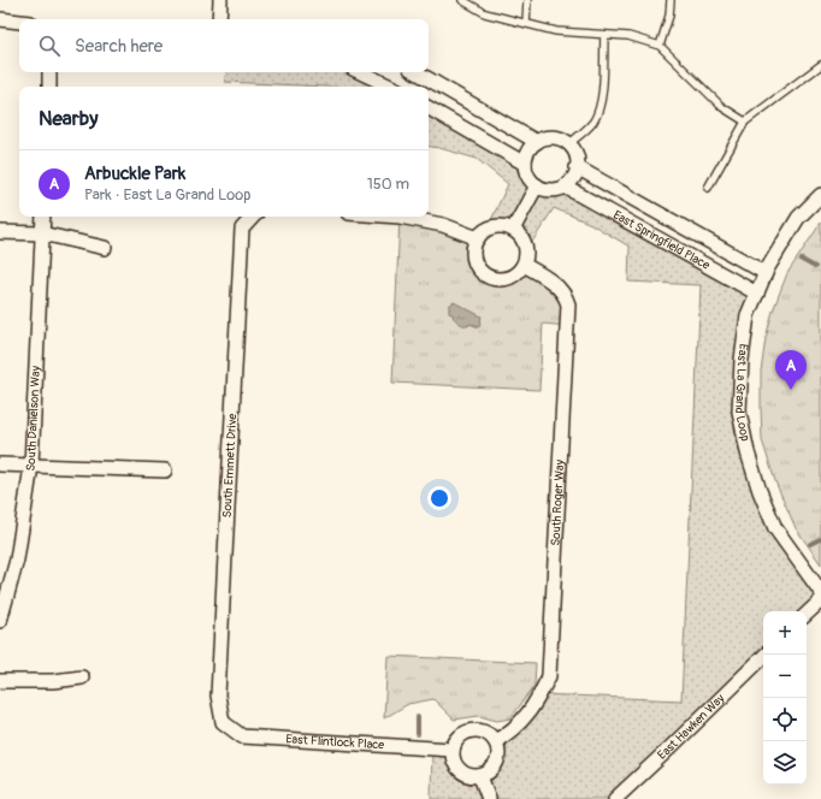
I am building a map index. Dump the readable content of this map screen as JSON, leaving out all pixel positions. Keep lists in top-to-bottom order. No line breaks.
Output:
{"streets":{"street":["East Springfield Place","East La Grand Loop","South Danielson Way","South Emmett Drive","South Roger Way","East Hawken Way","East Flintlock Place"]},"crossings":[["East Springfield Place","East La Grand Loop"],["South Emmett Drive","East Flintlock Place"],["South Roger Way","East Flintlock Place"]],"page":{"search":"Search here","heading":"Nearby","list":[{"mark":"A","name":"Arbuckle Park","note":"Park · East La Grand Loop","value":"150 m"}],"pins":"A","map_buttons":["+","−"]}}
